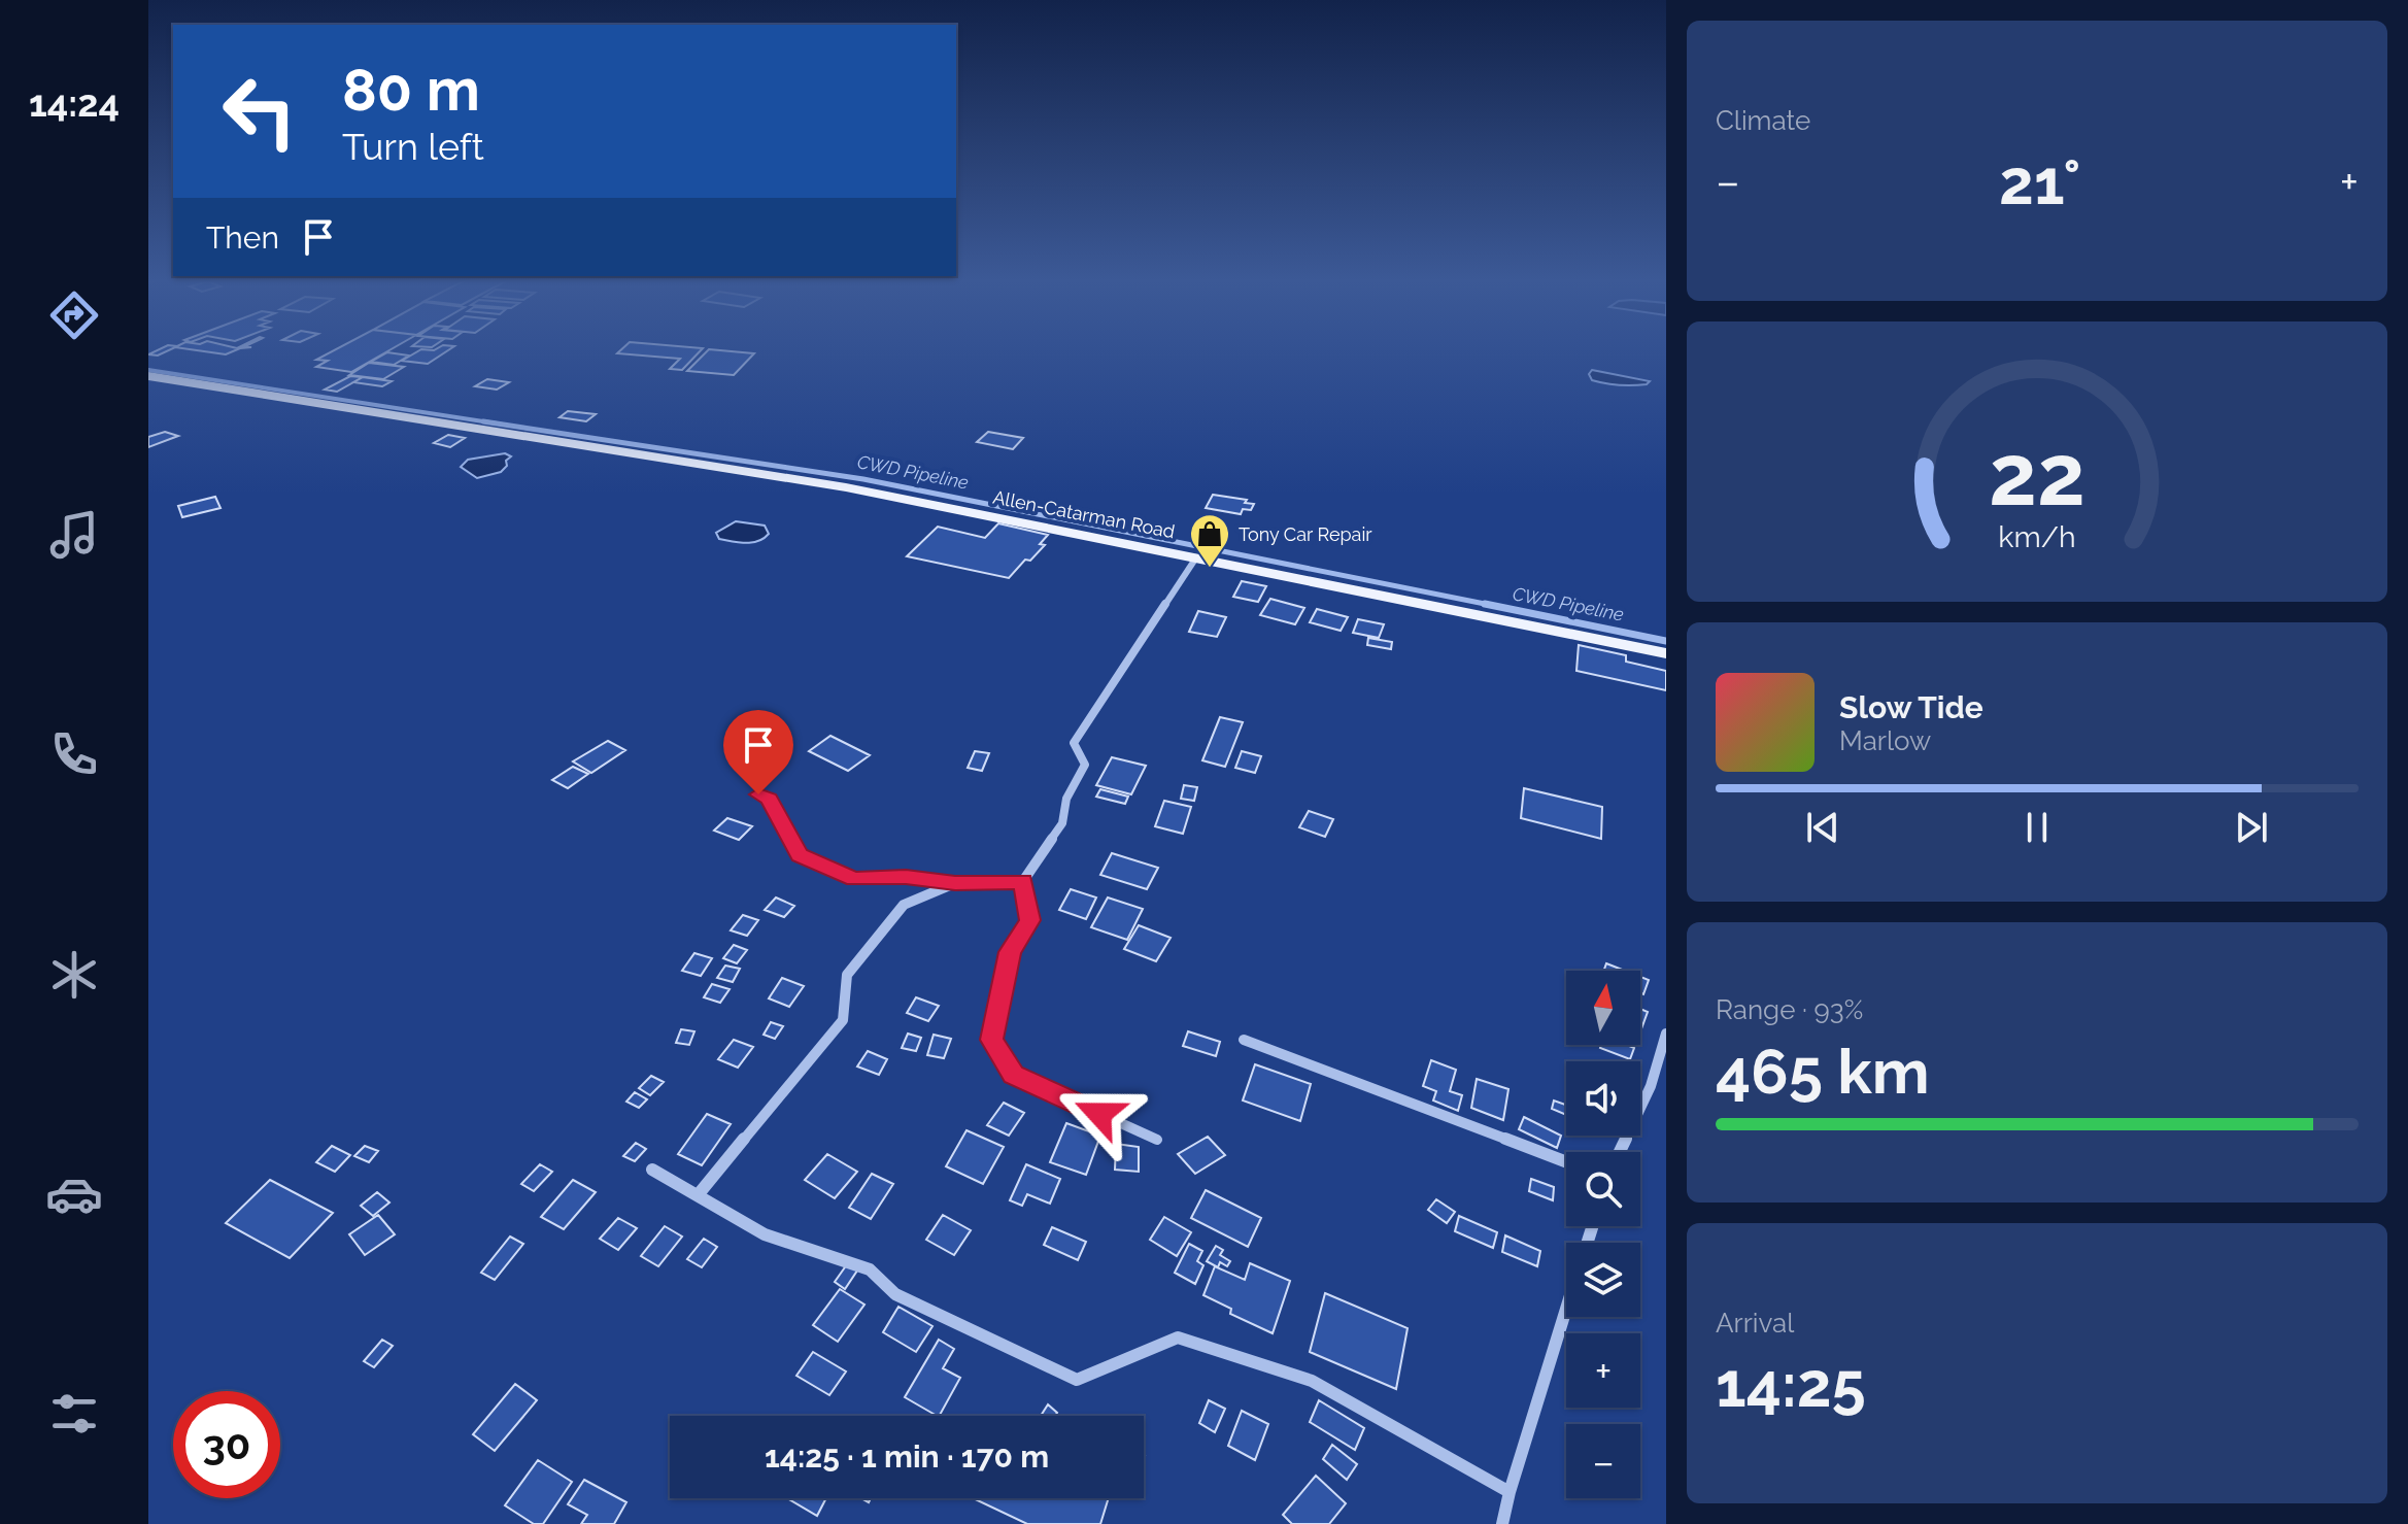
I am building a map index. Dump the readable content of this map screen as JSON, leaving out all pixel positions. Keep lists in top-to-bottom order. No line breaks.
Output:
{"streets":{"main road":["Allen-Catarman Road"]},"water":["CWD Pipeline"],"places":{"shop":["Tony Car Repair"]},"north":"top","page":{"tabs":"14:24","tile":["Climate",["Range · 93%","465 km"],["Arrival","14:25"]],"turn":["80 m","Turn left"],"heat":["−","21°","+"],"then":"Then","song":["Slow Tide","Marlow"],"map_buttons":["+","−"],"limit":"30","trip":"14:25 · 1 min · 170 m","gauge":["22","km/h"]}}
